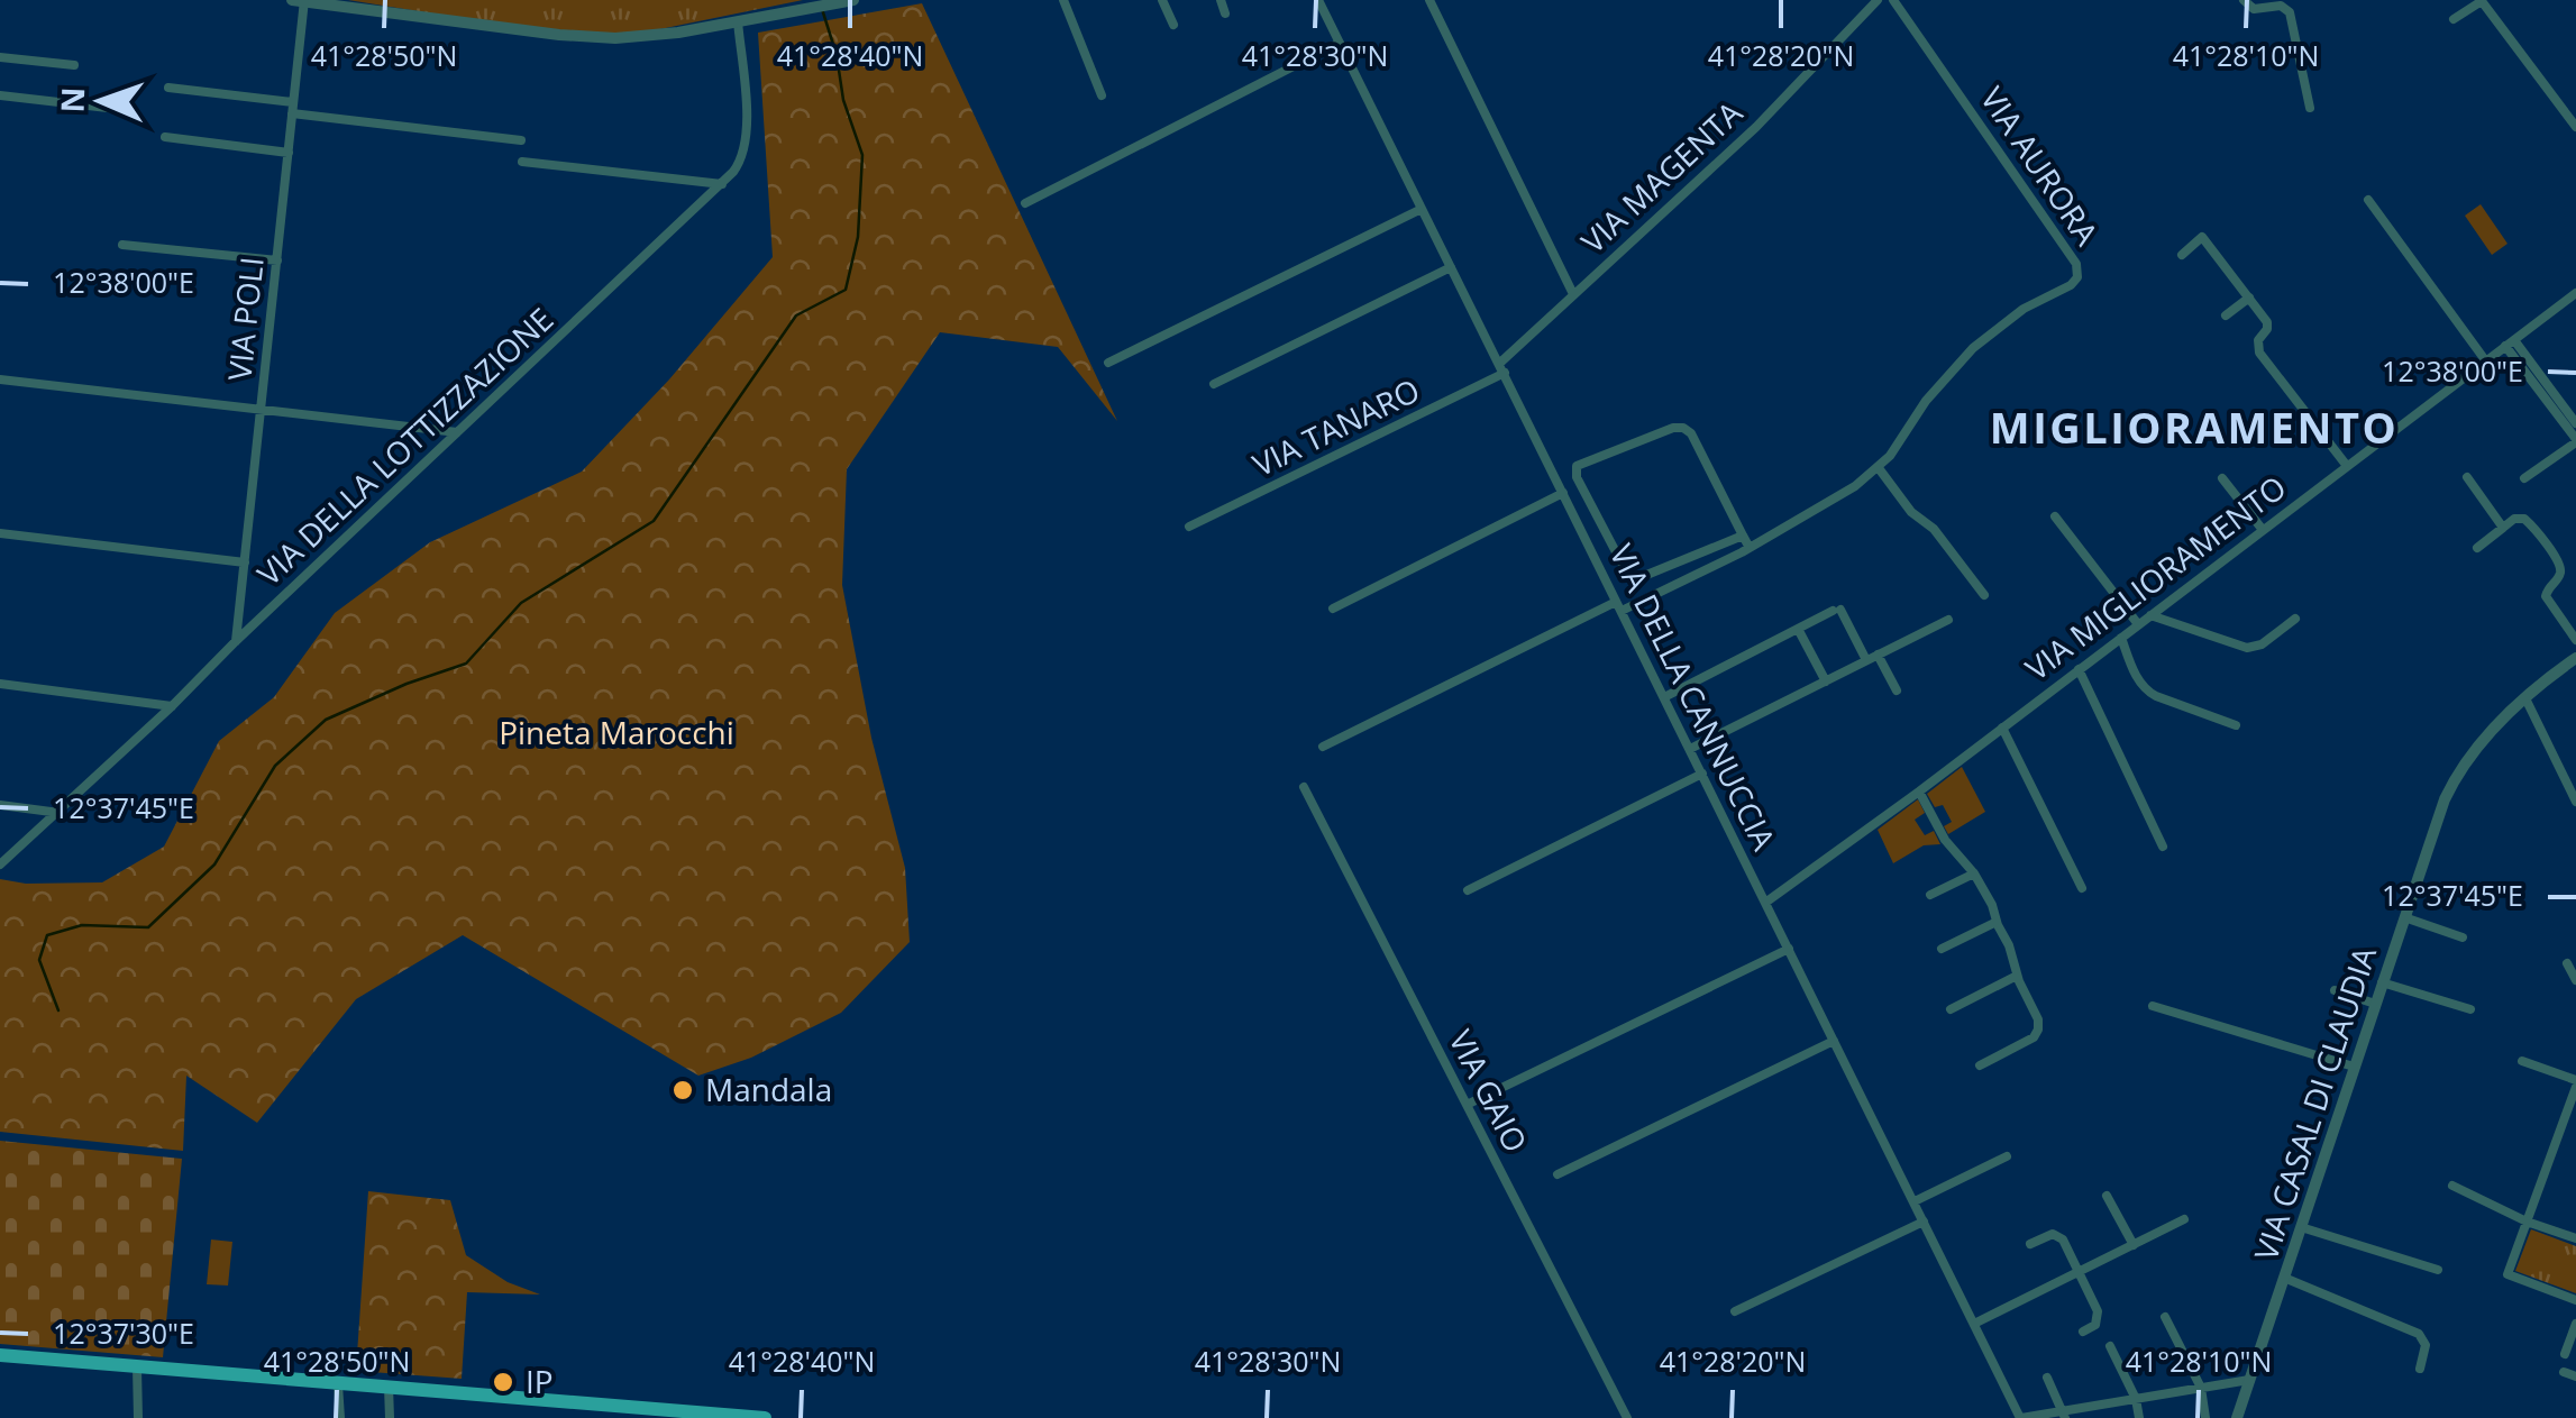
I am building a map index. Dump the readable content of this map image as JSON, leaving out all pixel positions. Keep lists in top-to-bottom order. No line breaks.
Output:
{"streets":{"street":["VIA AURORA","VIA MAGENTA","VIA POLI","VIA TANARO","VIA DELLA LOTTIZZAZIONE","VIA MIGLIORAMENTO","VIA DELLA CANNUCCIA","VIA GAIO","VIA CASAL DI CLAUDIA"]},"crossings":[["VIA AURORA","VIA DELLA CANNUCCIA"],["VIA MAGENTA","VIA TANARO"],["VIA MAGENTA","VIA DELLA CANNUCCIA"],["VIA POLI","VIA DELLA LOTTIZZAZIONE"],["VIA TANARO","VIA DELLA CANNUCCIA"],["VIA MIGLIORAMENTO","VIA DELLA CANNUCCIA"],["VIA DELLA CANNUCCIA","VIA CASAL DI CLAUDIA"]],"districts":["MIGLIORAMENTO"],"parks":["Pineta Marocchi"],"places":["Mandala","IP"],"north":"left","coordinates":["41°28'50\"N","41°28'40\"N","41°28'30\"N","41°28'20\"N","41°28'10\"N","12°38'00\"E","12°37'45\"E","12°37'30\"E"]}
